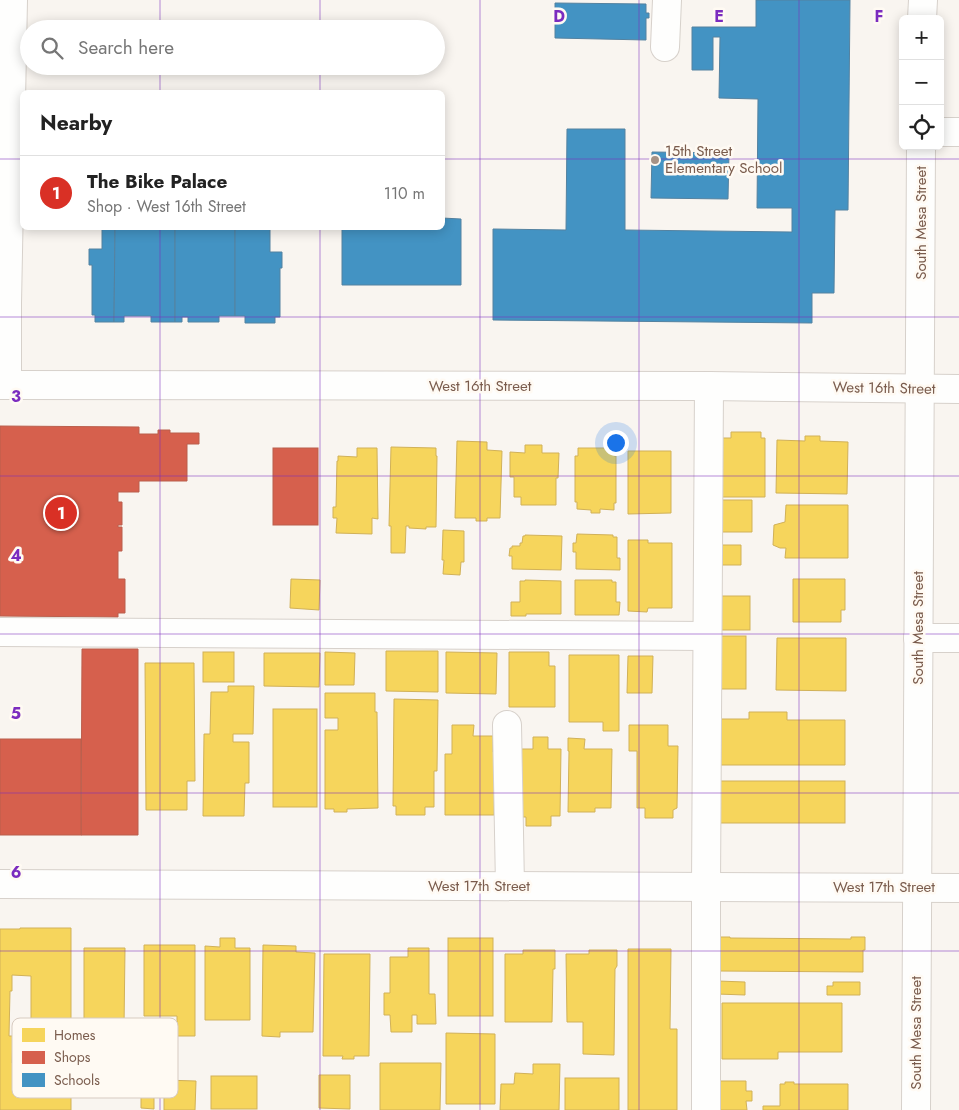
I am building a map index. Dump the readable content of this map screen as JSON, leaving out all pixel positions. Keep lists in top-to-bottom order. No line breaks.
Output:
{"streets":{"street":["South Mesa Street","West 16th Street","West 17th Street"]},"crossings":[["South Mesa Street","West 16th Street"],["South Mesa Street","West 17th Street"]],"places":["15th Street Elementary School"],"legend":["Homes","Shops","Schools"],"page":{"map_buttons":["+","−"],"search":"Search here","heading":"Nearby","list":[{"mark":"1","name":"The Bike Palace","note":"Shop · West 16th Street","value":"110 m"}],"pins":"1"},"grid":{"columns":["D","E","F"],"rows":["3","4","5","6"]}}
